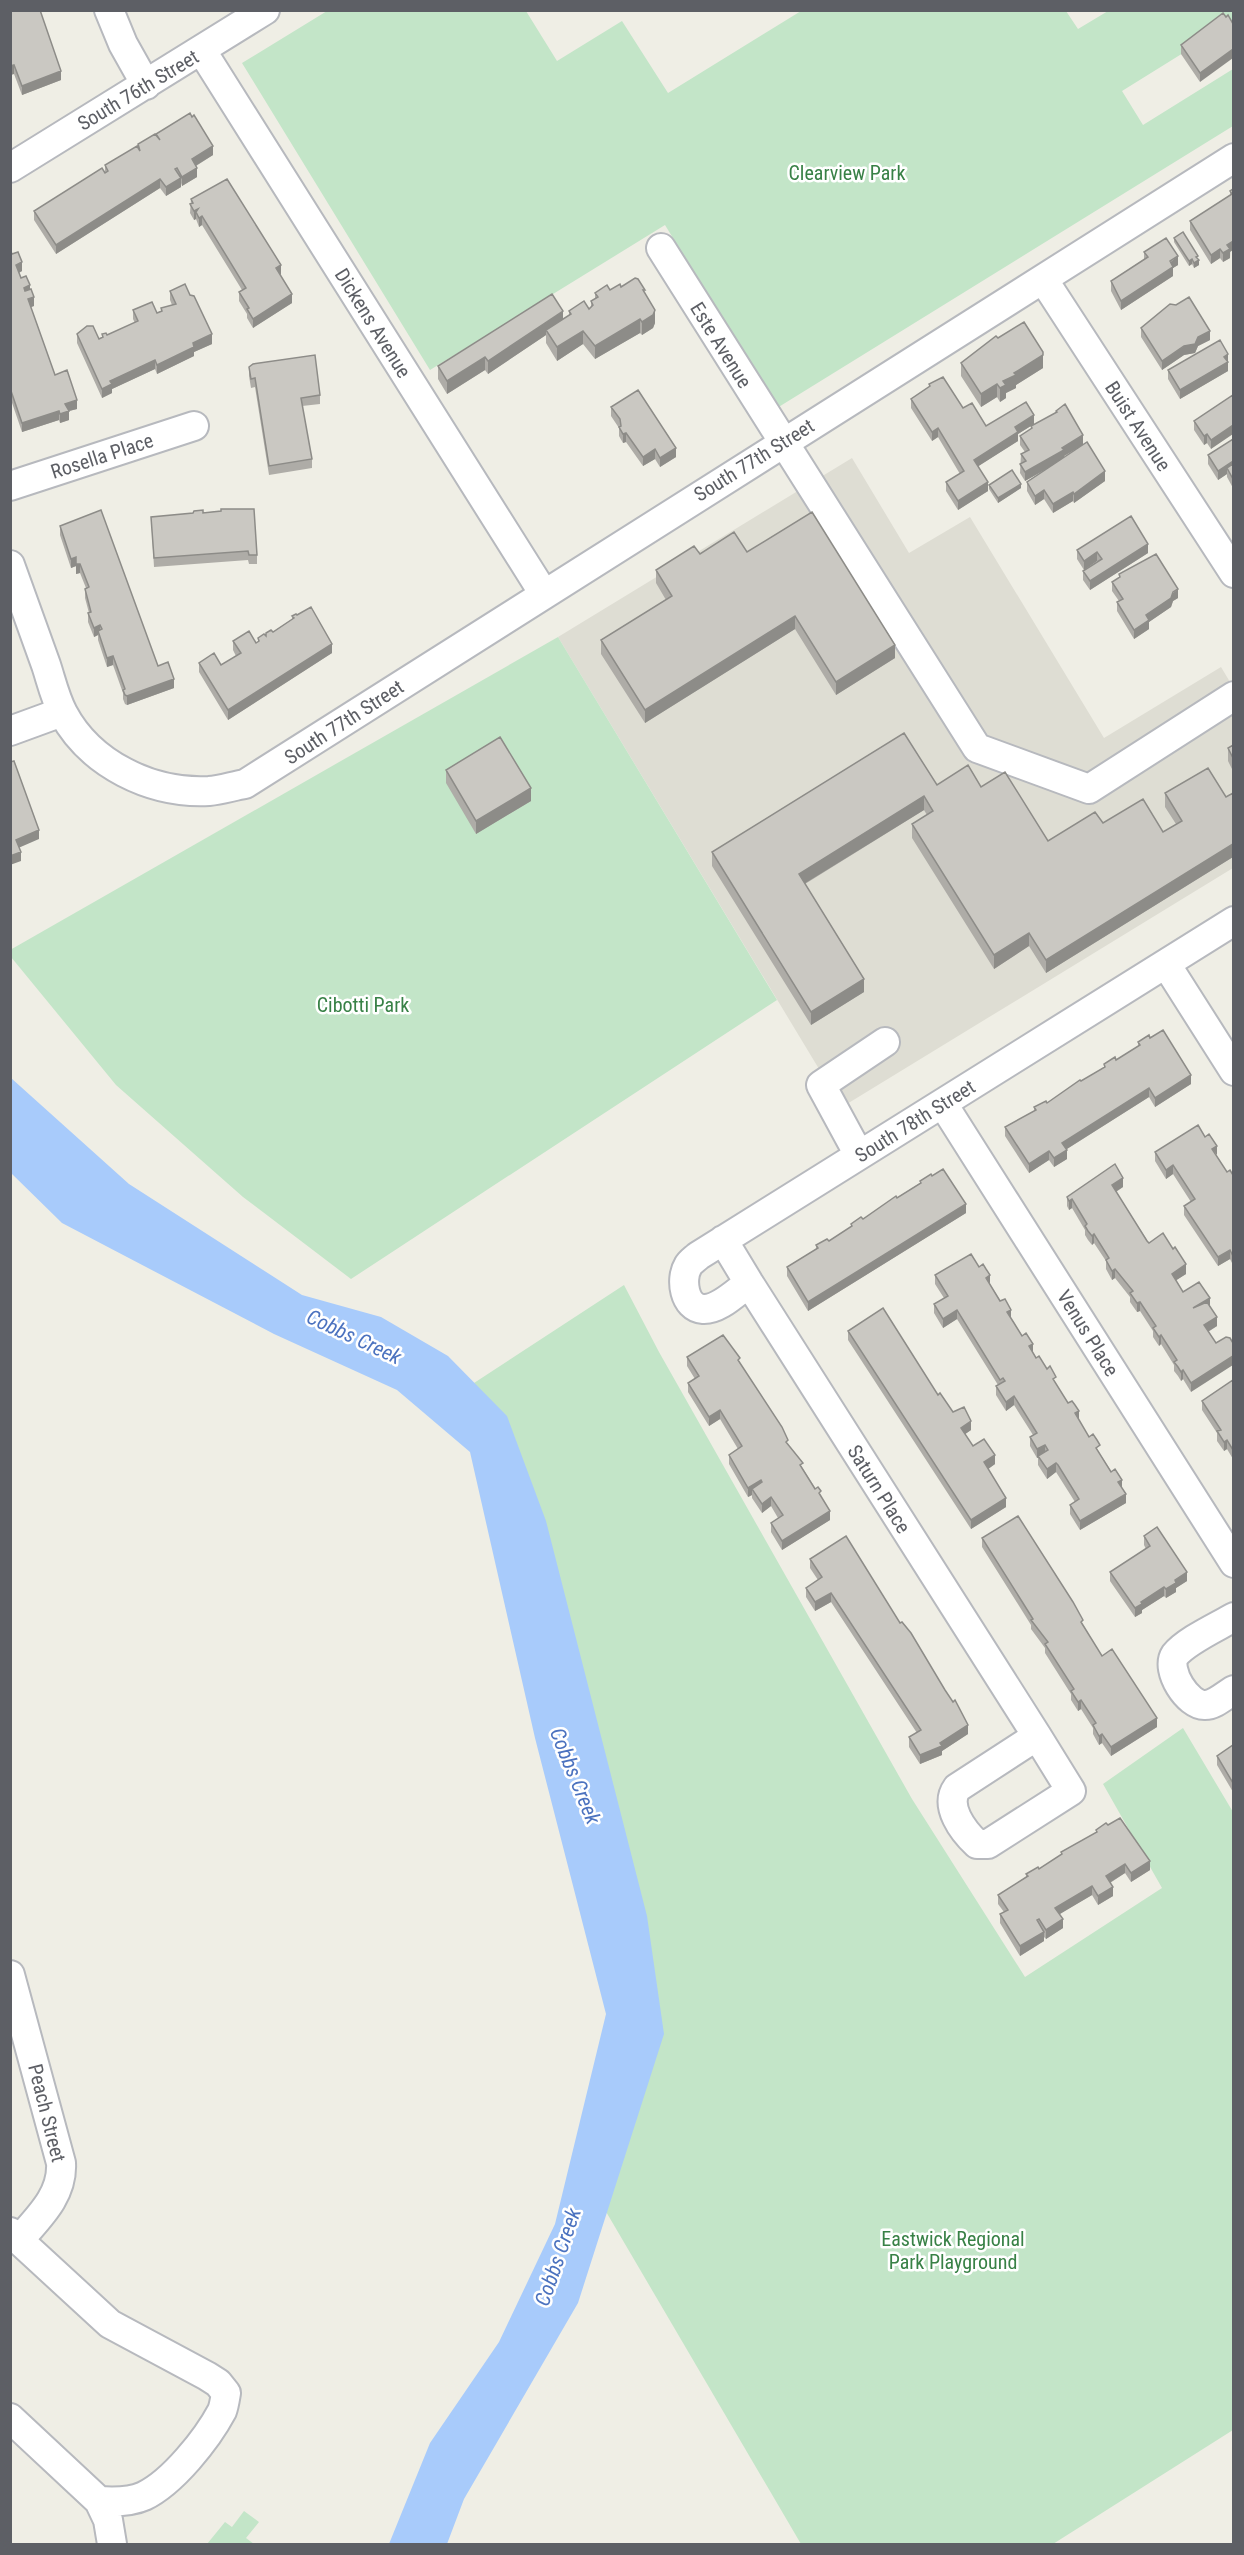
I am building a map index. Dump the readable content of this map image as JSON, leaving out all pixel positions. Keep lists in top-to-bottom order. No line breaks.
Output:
{"streets":{"street":["South 76th Street","Dickens Avenue","Este Avenue","Buist Avenue","Rosella Place","South 77th Street","South 78th Street","Venus Place","Saturn Place","Peach Street"]},"crossings":[["South 76th Street","Dickens Avenue"],["Dickens Avenue","South 77th Street"],["Este Avenue","South 77th Street"],["Buist Avenue","South 77th Street"],["South 78th Street","Venus Place"],["South 78th Street","Saturn Place"]],"water":["Cobbs Creek"],"parks":["Clearview Park","Cibotti Park","Eastwick Regional Park Playground"]}
